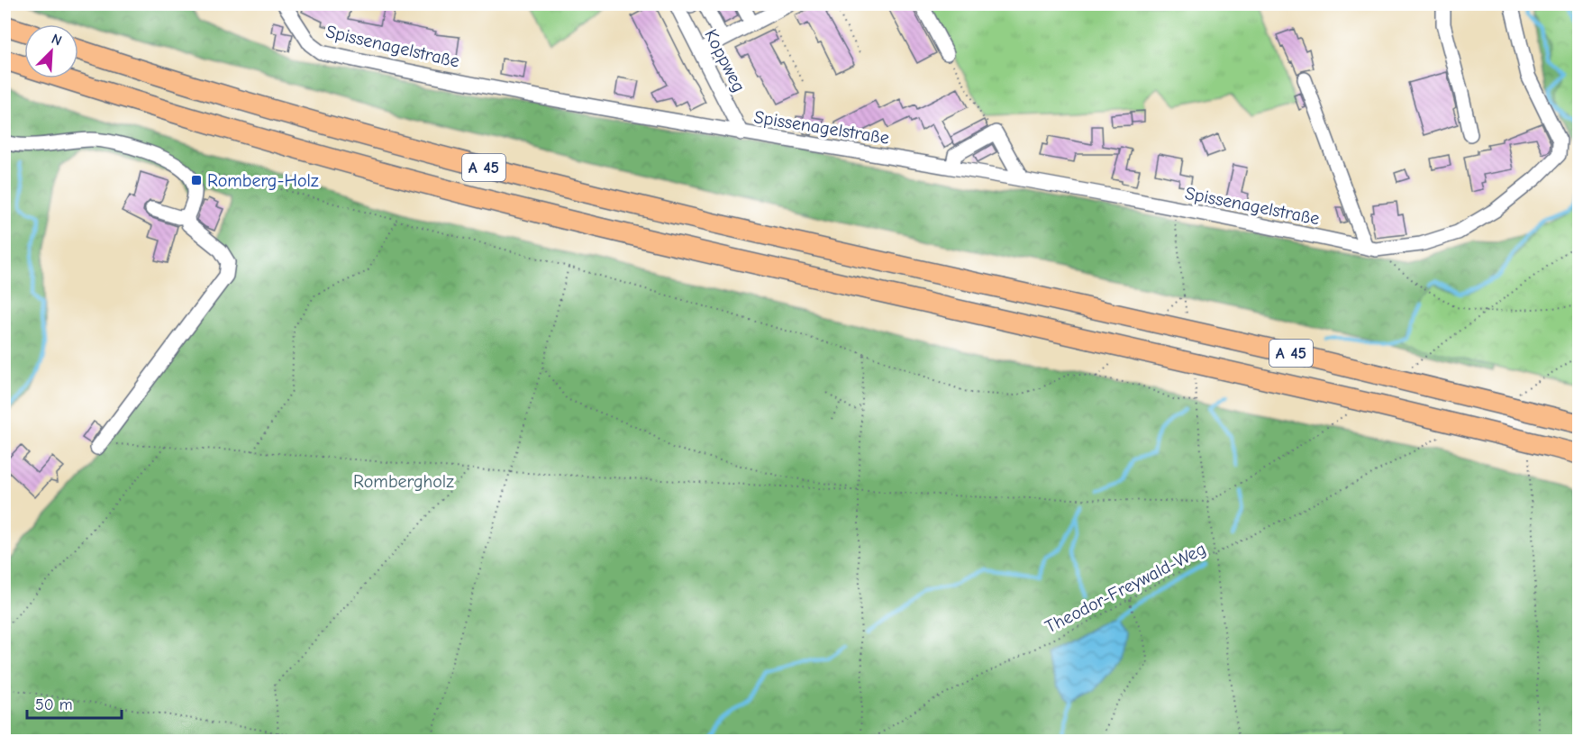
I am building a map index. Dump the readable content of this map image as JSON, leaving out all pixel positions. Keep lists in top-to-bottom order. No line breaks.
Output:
{"streets":{"highway":["A 45"],"street":["Spissenagelstraße","Koppweg"],"path":["Theodor-Freywald-Weg"]},"crossings":[["Spissenagelstraße","Koppweg"]],"parks":["Rombergholz"],"places":{"transit":["Romberg-Holz"]},"scale_bar":"50 m","north":"top right"}
